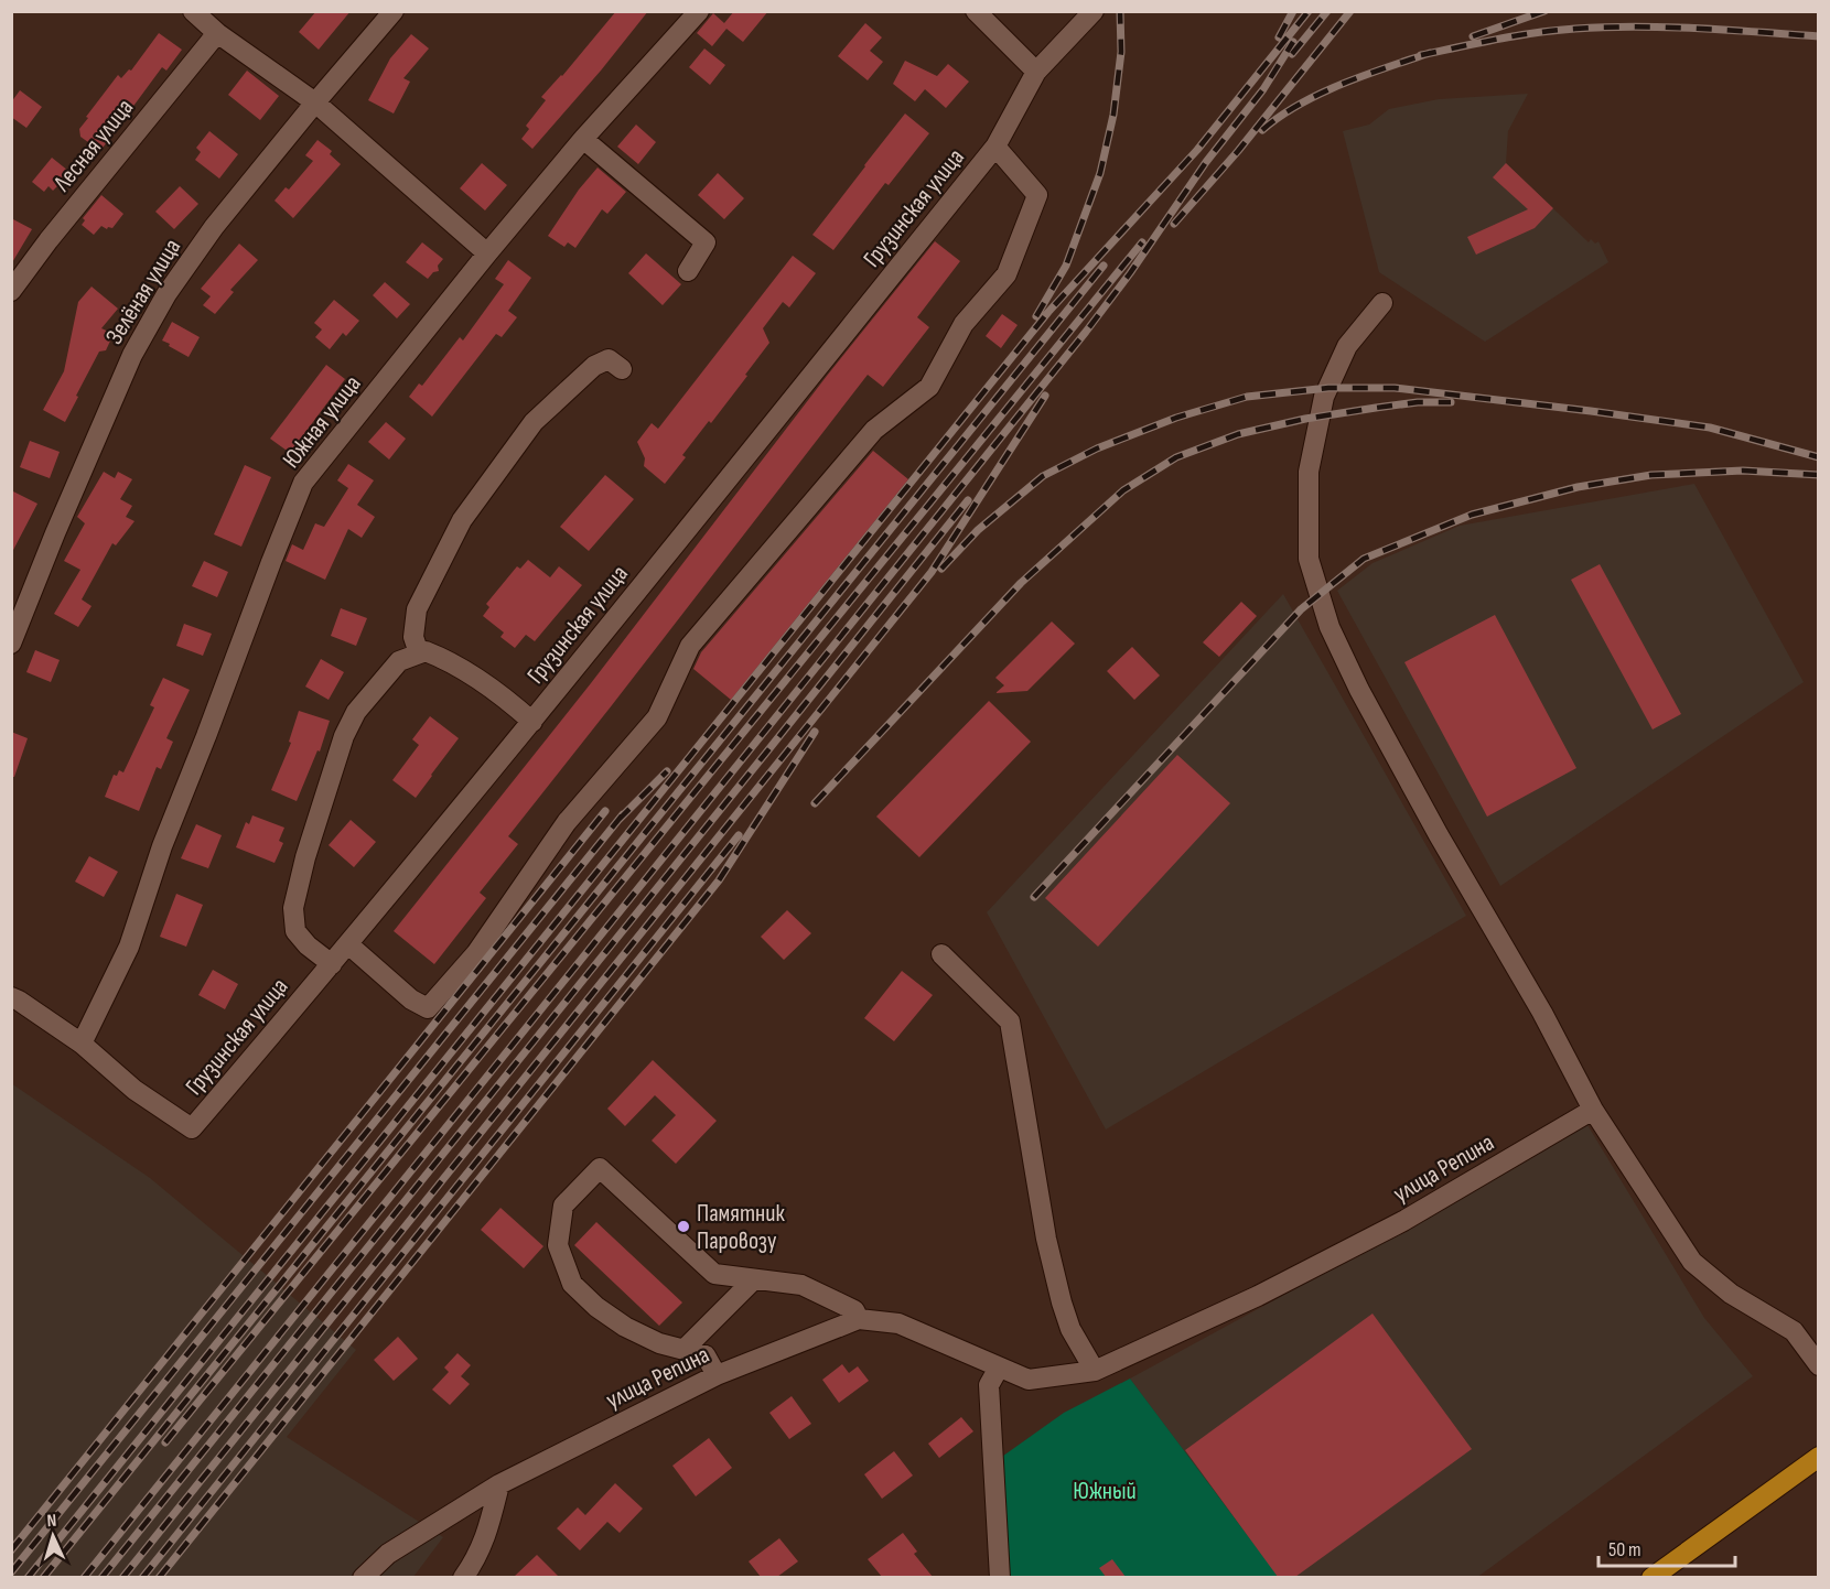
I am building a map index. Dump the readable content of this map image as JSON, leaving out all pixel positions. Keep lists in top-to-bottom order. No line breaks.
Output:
{"streets":{"street":["Лесная улица","Грузинская улица","Зелёная улица","Южная улица","улица Репина"]},"crossings":[["Грузинская улица","Южная улица"]],"parks":["Южный"],"places":["Памятник Паровозу"],"scale_bar":"50 m","north":"top"}
